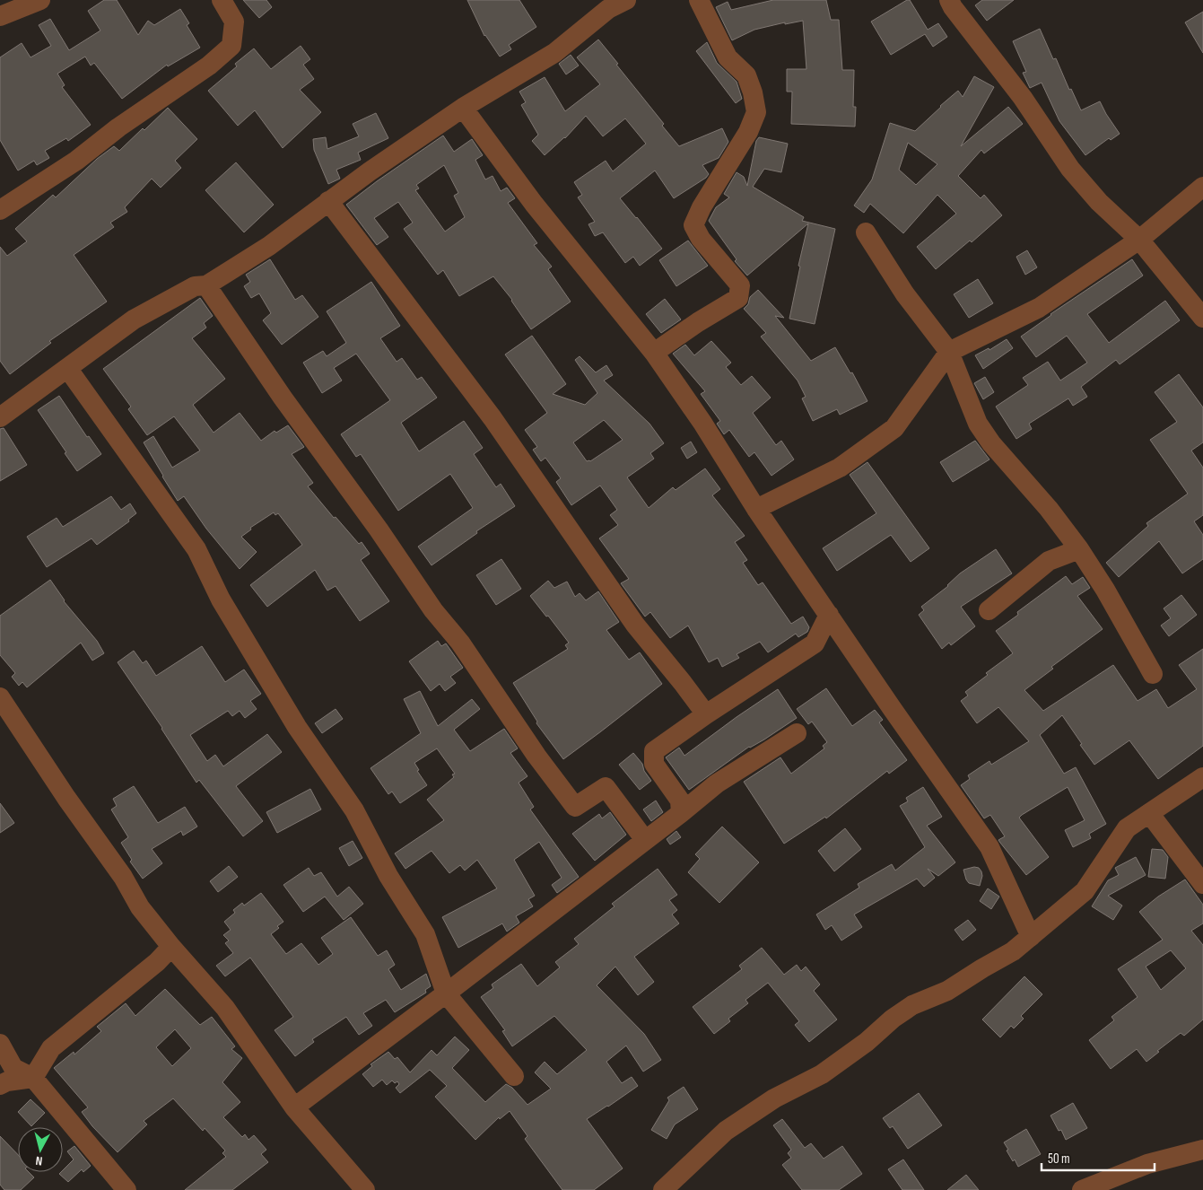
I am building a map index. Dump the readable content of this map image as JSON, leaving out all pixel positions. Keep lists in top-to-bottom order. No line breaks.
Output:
{"scale_bar":"50 m","north":"bottom"}
